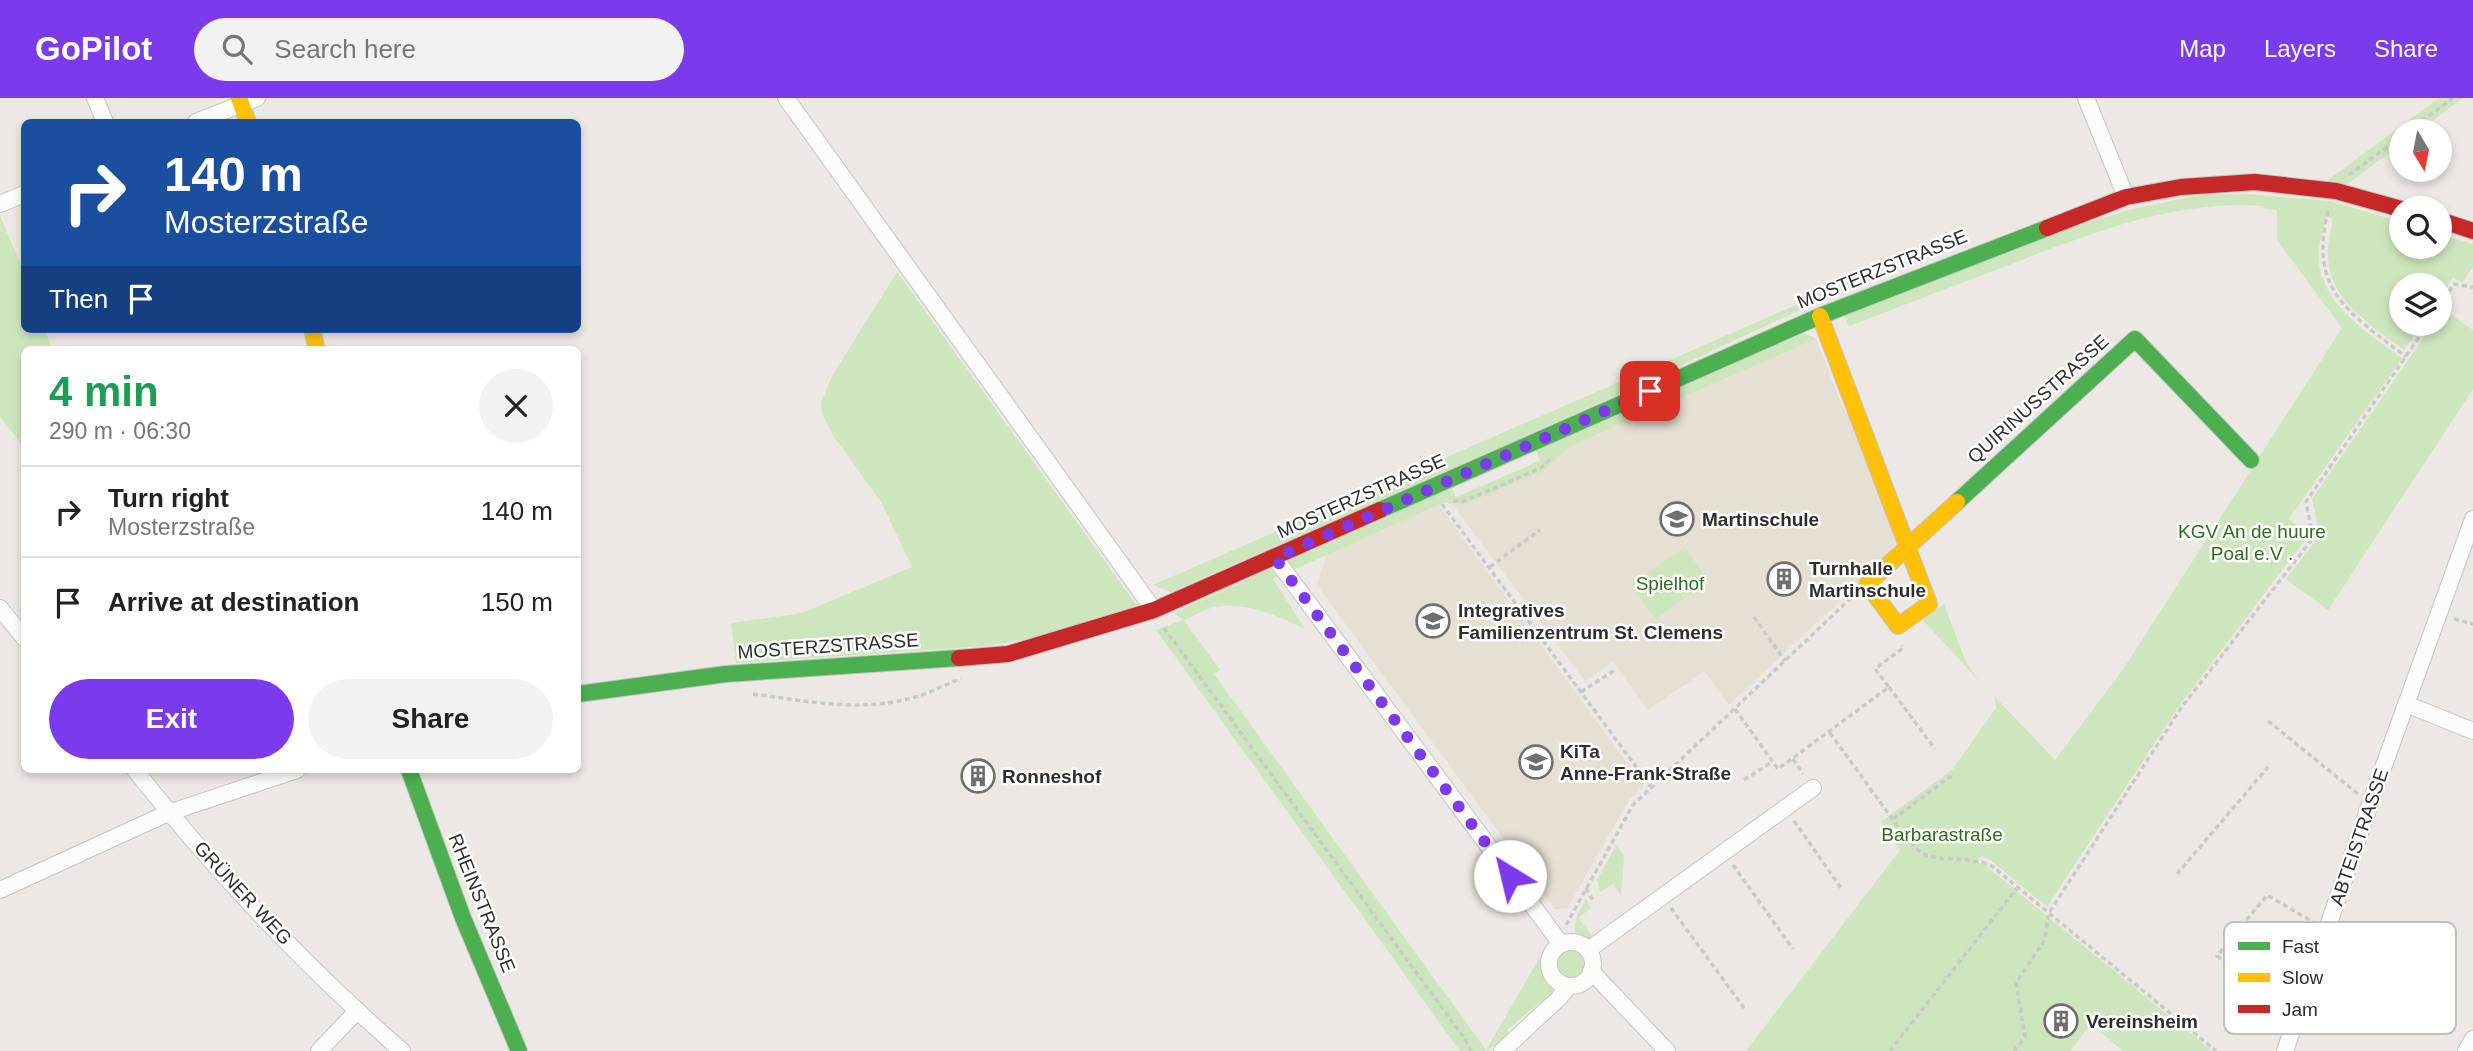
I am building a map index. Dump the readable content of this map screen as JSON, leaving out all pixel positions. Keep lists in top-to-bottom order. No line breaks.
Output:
{"streets":{"street":["MOSTERZSTRASSE","QUIRINUSSTRASSE","ABTEISTRASSE","GRÜNER WEG","RHEINSTRASSE"]},"parks":["KGV An de huure Poal e.V .","Spielhof","Barbarastraße"],"places":{"school or university":["Martinschule","Integratives Familienzentrum St. Clemens","KiTa Anne-Frank-Straße"],"building":["Turnhalle Martinschule","Ronneshof","Vereinsheim"]},"legend":["Fast","Slow","Jam"],"north":"bottom","page":{"header":"GoPilot","search":"Search here","nav":["Map","Layers","Share"],"turn":["140 m","Mosterzstraße"],"then":"Then","heading":["4 min","290 m · 06:30"],"list":[{"name":"Turn right","note":"Mosterzstraße","value":"140 m"},{"name":"Arrive at destination","value":"150 m"}],"buttons":["Exit","Share"]}}
